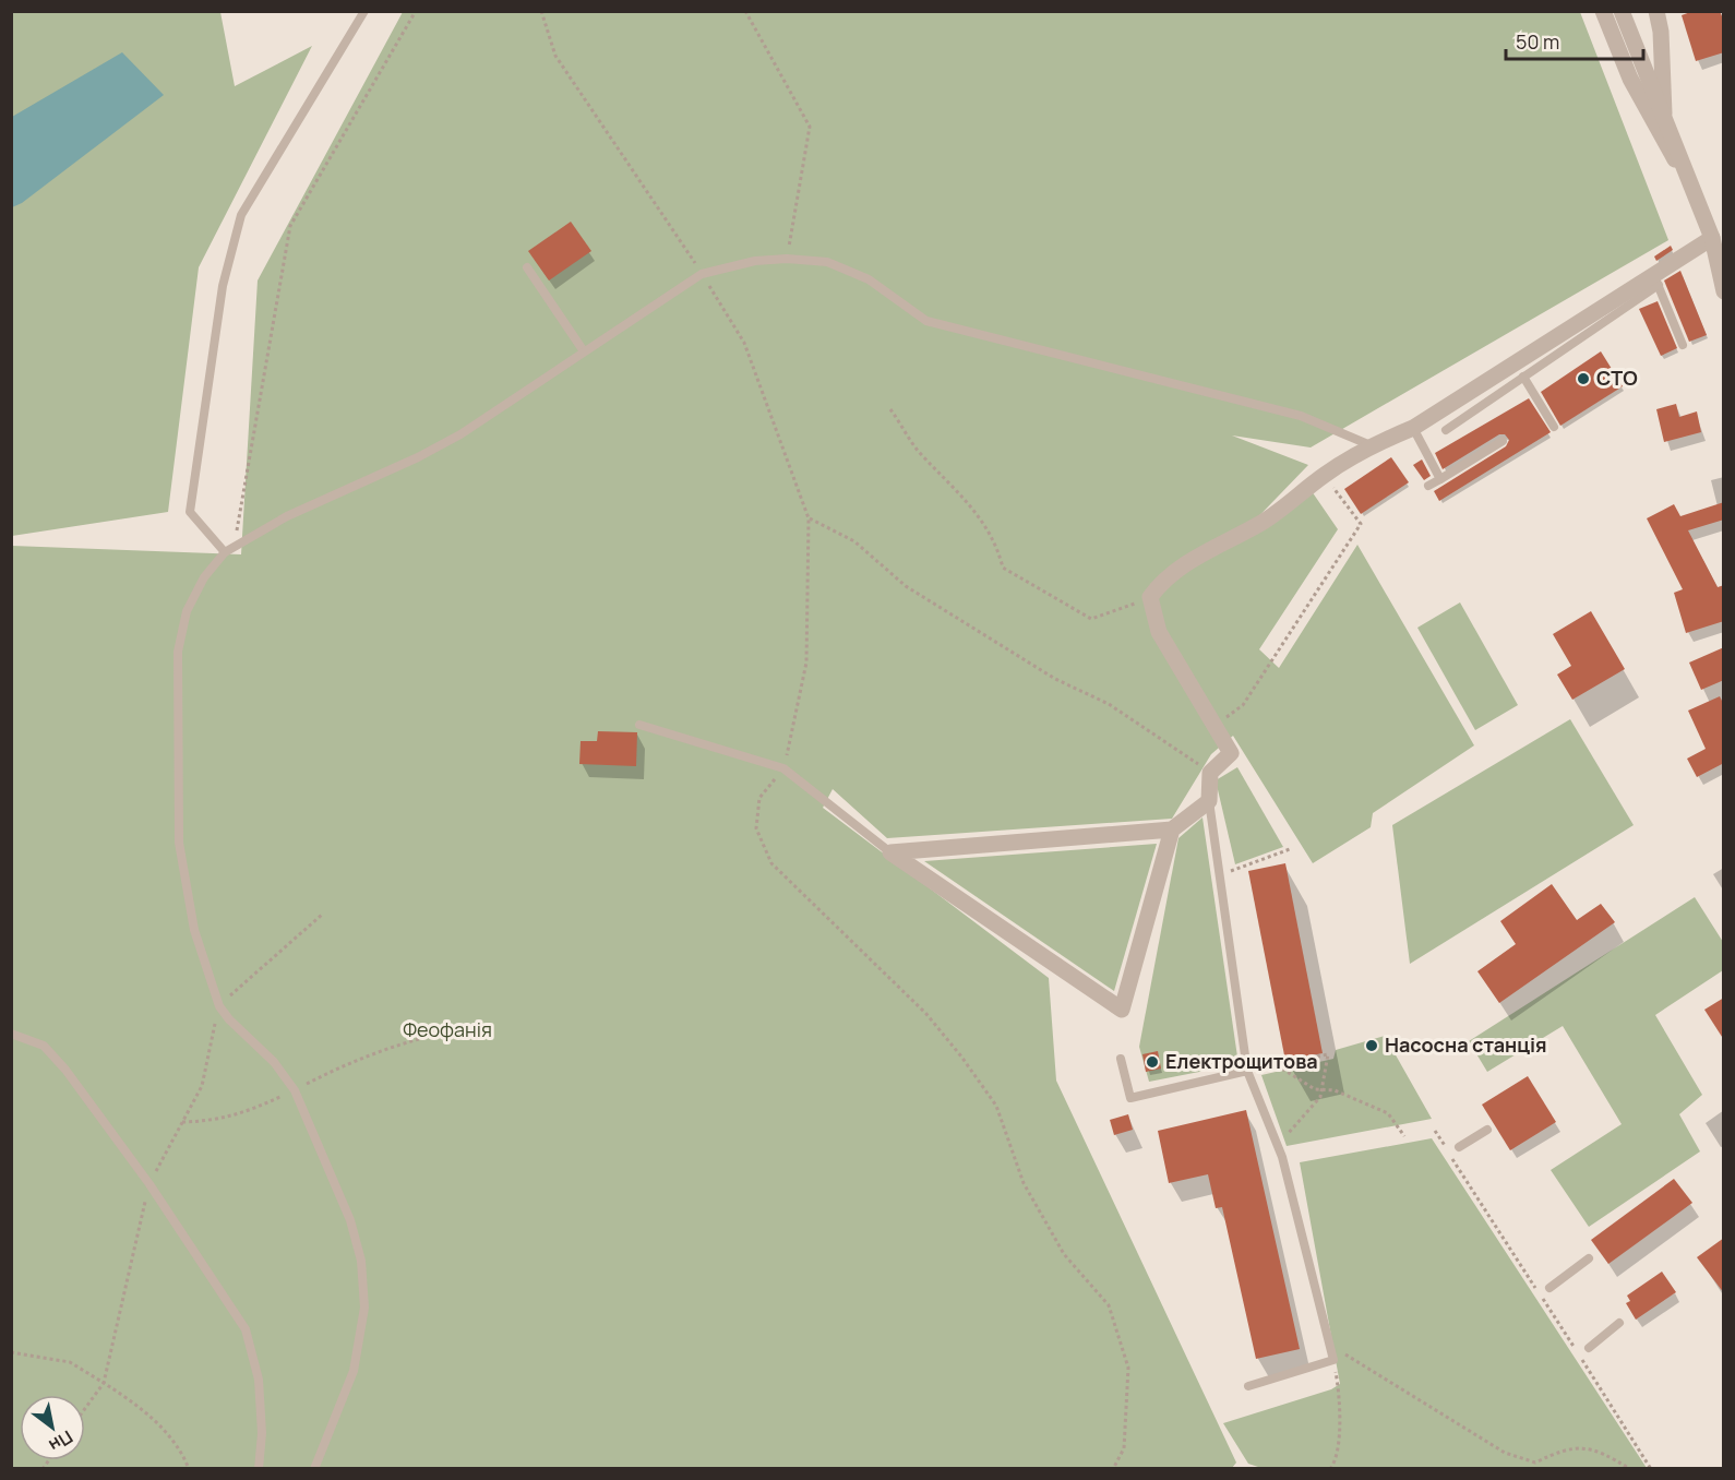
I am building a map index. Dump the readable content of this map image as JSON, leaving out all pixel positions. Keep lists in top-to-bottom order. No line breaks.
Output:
{"parks":["Феофанія"],"places":["СТО","Насосна станція","Електрощитова"],"scale_bar":"50 m","north":"bottom right"}
